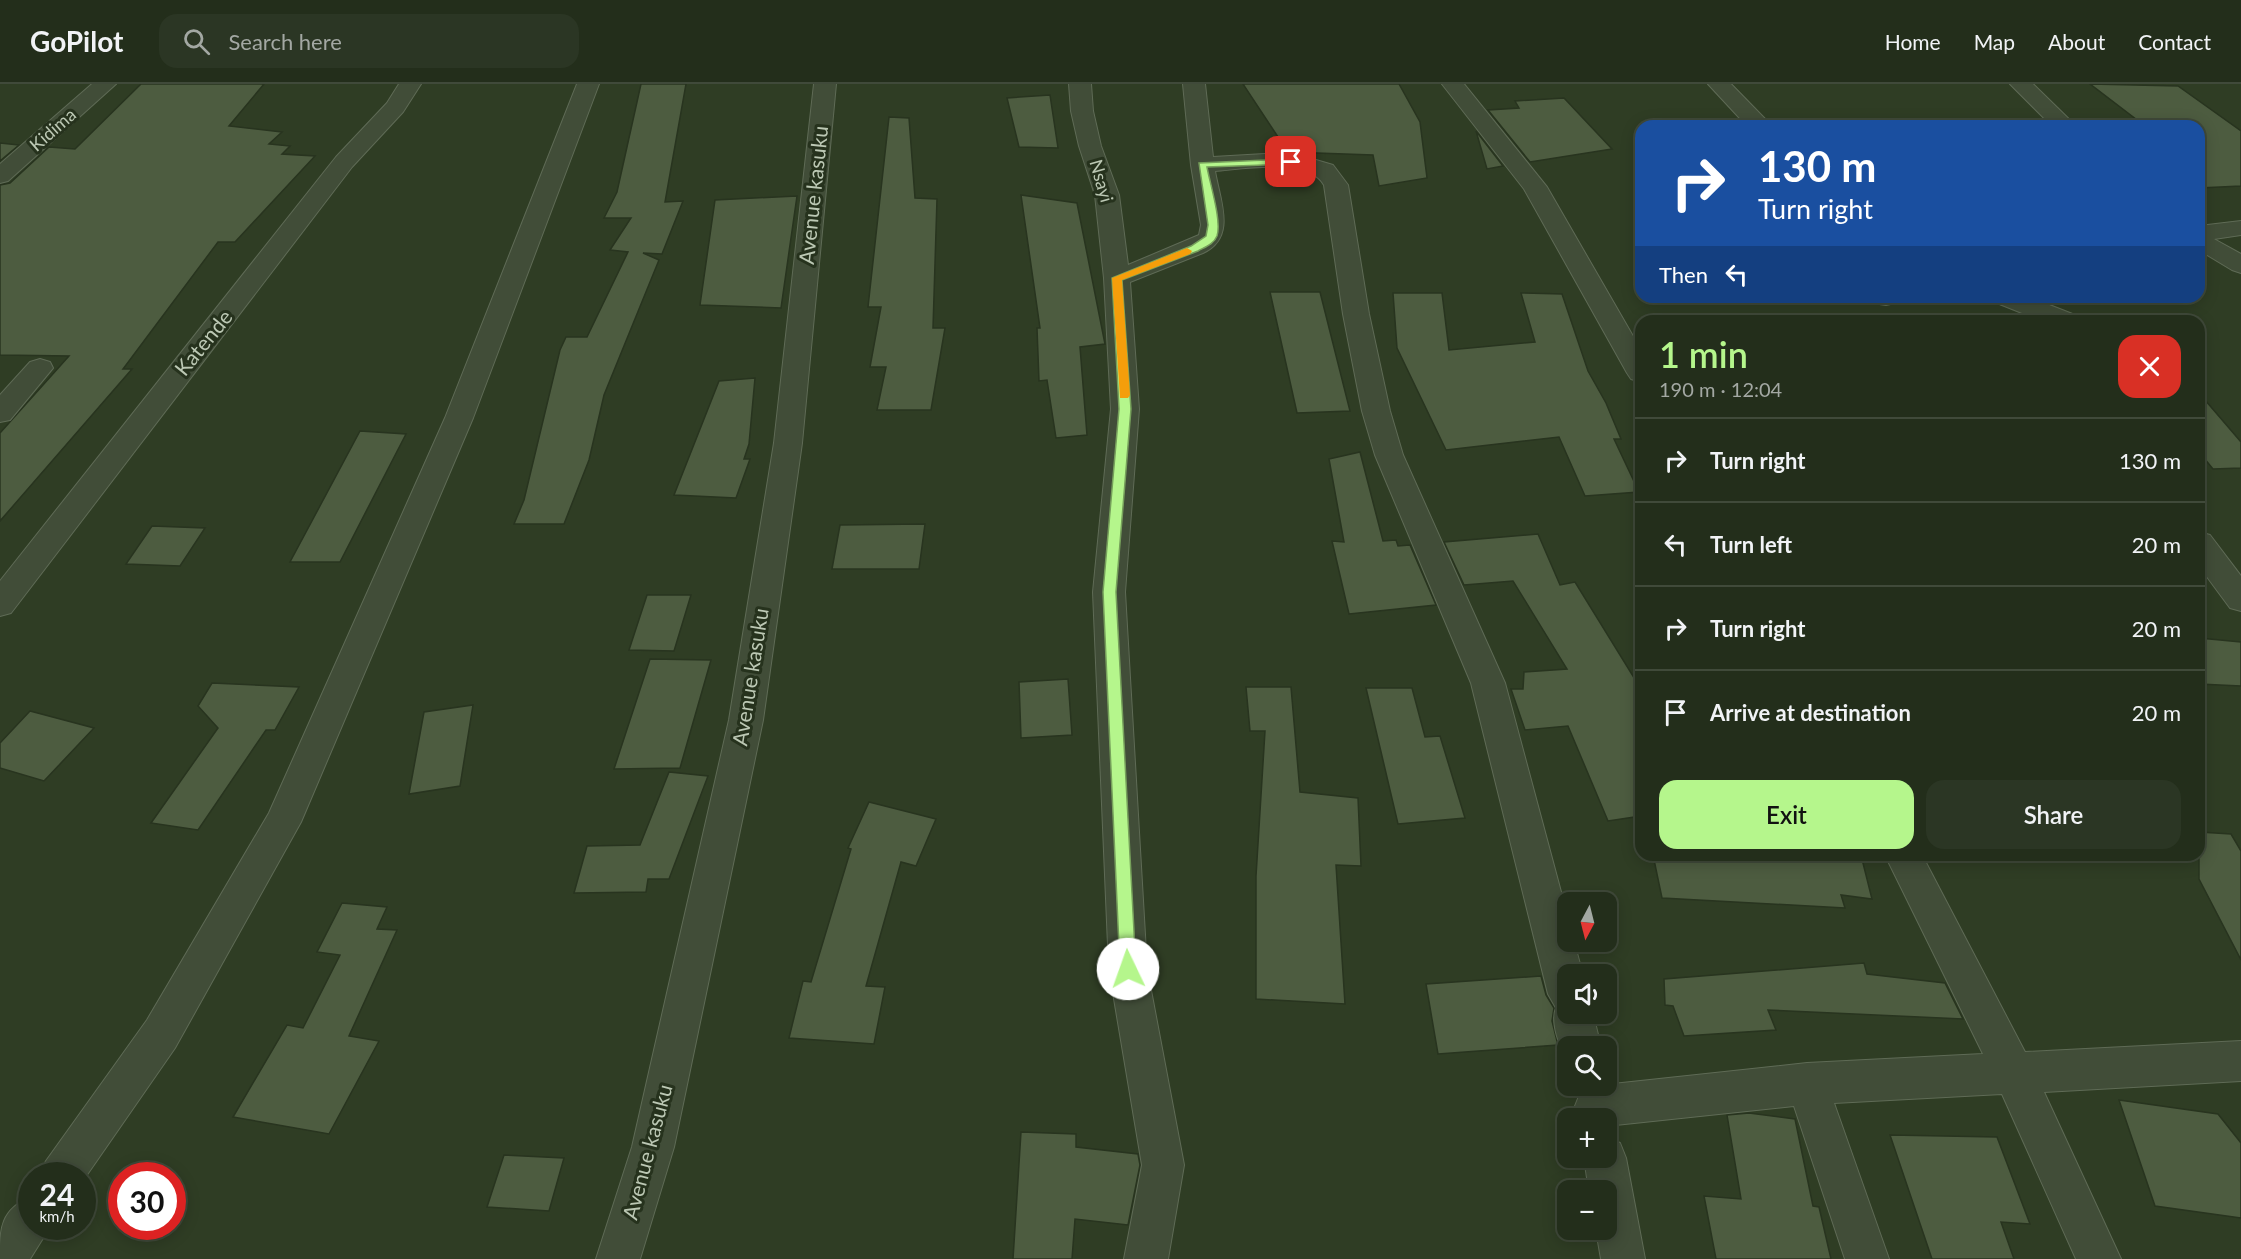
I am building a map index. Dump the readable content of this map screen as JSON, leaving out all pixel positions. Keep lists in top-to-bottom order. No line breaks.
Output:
{"streets":{"street":["Kidima","Nsayi","Avenue kasuku","Katende"]},"north":"bottom","page":{"header":"GoPilot","search":"Search here","nav":["Home","Map","About","Contact"],"turn":["130 m","Turn right"],"then":"Then","heading":["1 min","190 m · 12:04"],"list":[{"name":"Turn right","value":"130 m"},{"name":"Turn left","value":"20 m"},{"name":"Turn right","value":"20 m"},{"name":"Arrive at destination","value":"20 m"}],"buttons":["Exit","Share"],"map_buttons":["+","−"],"speed":"24 km/h","limit":"30"}}
